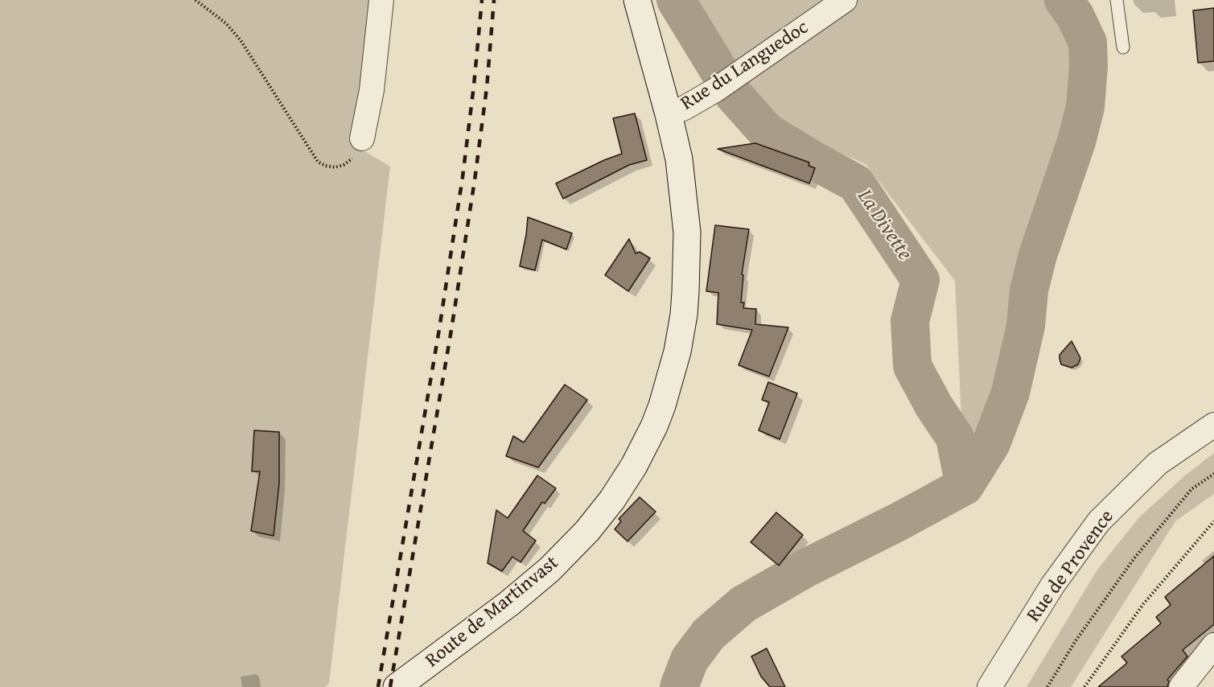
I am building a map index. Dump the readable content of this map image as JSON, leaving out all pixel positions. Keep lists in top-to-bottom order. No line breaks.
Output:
{"streets":{"main road":["Route de Martinvast"],"street":["Rue du Languedoc","Rue de Provence"]},"crossings":[["Rue du Languedoc","Route de Martinvast"]],"water":["La Divette"]}
